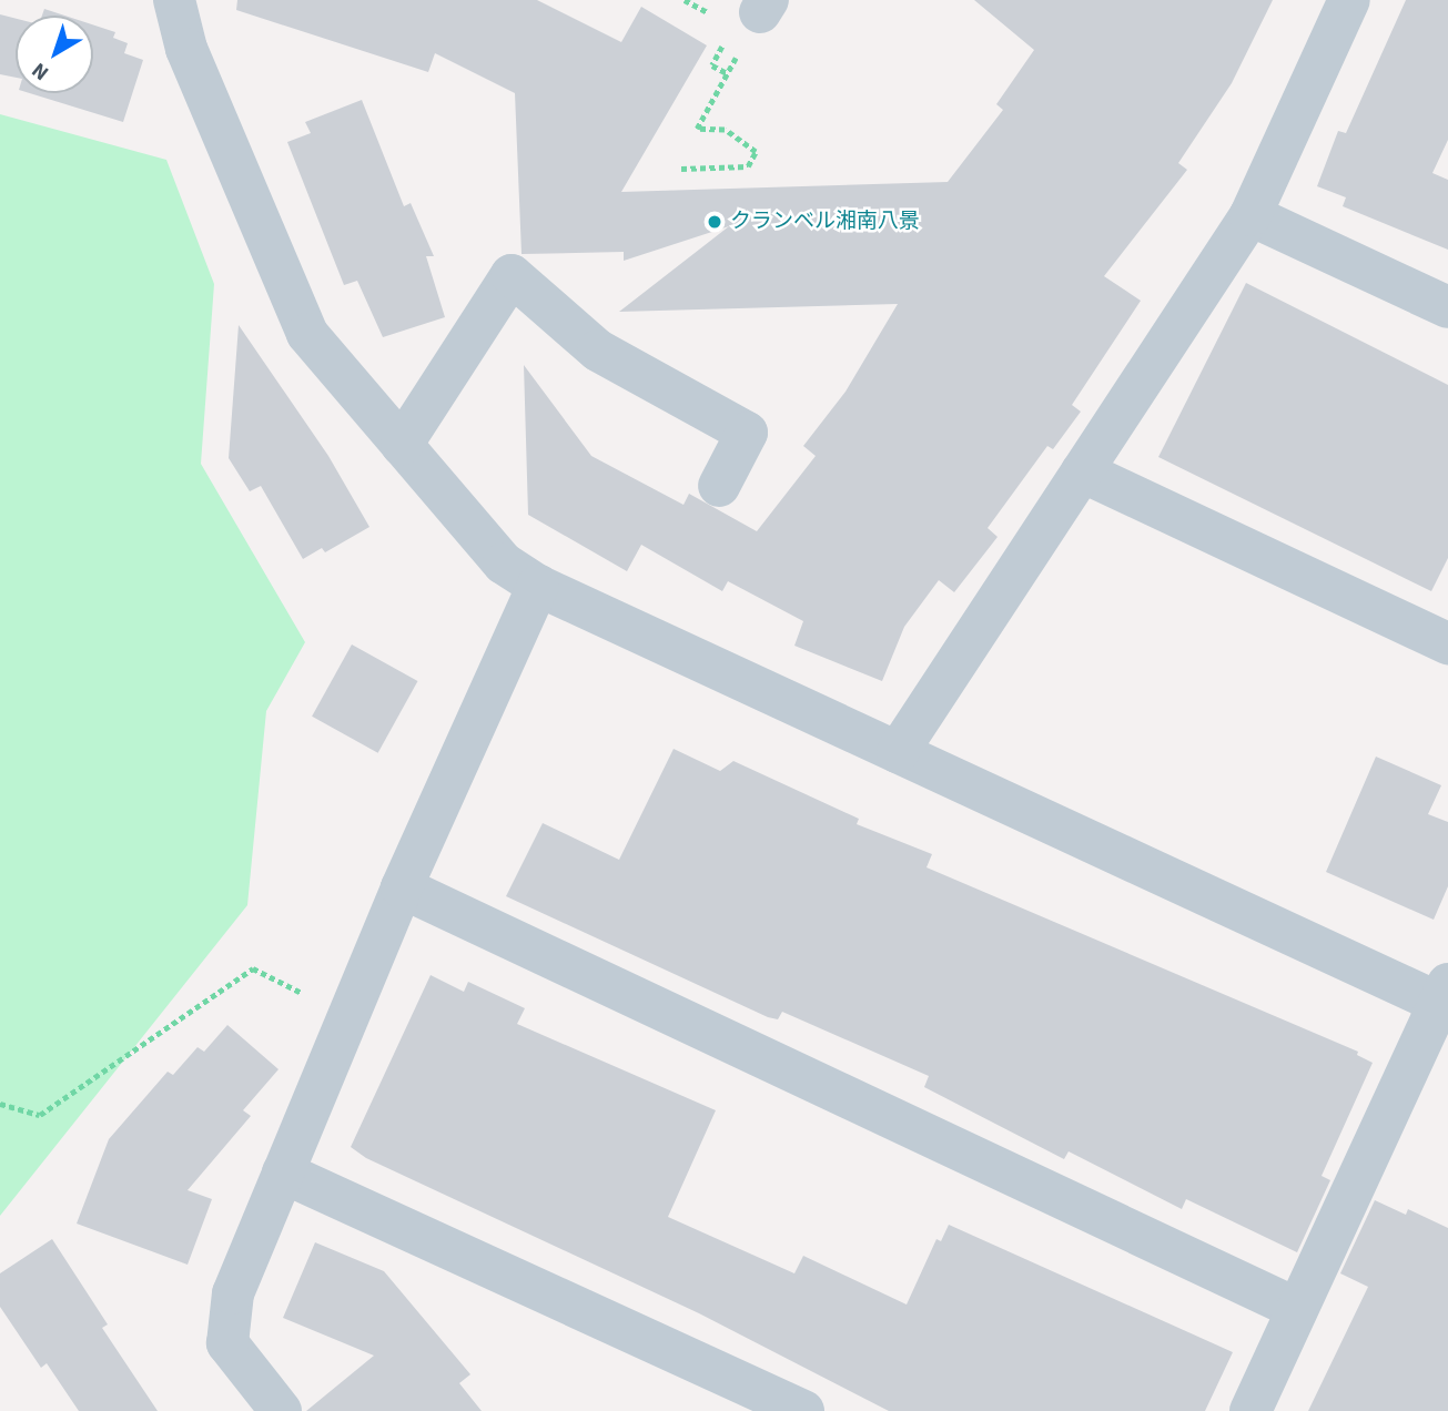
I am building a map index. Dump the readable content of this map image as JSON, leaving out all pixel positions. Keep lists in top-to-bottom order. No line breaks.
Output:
{"places":["クランベル湘南八景"],"north":"bottom left"}
